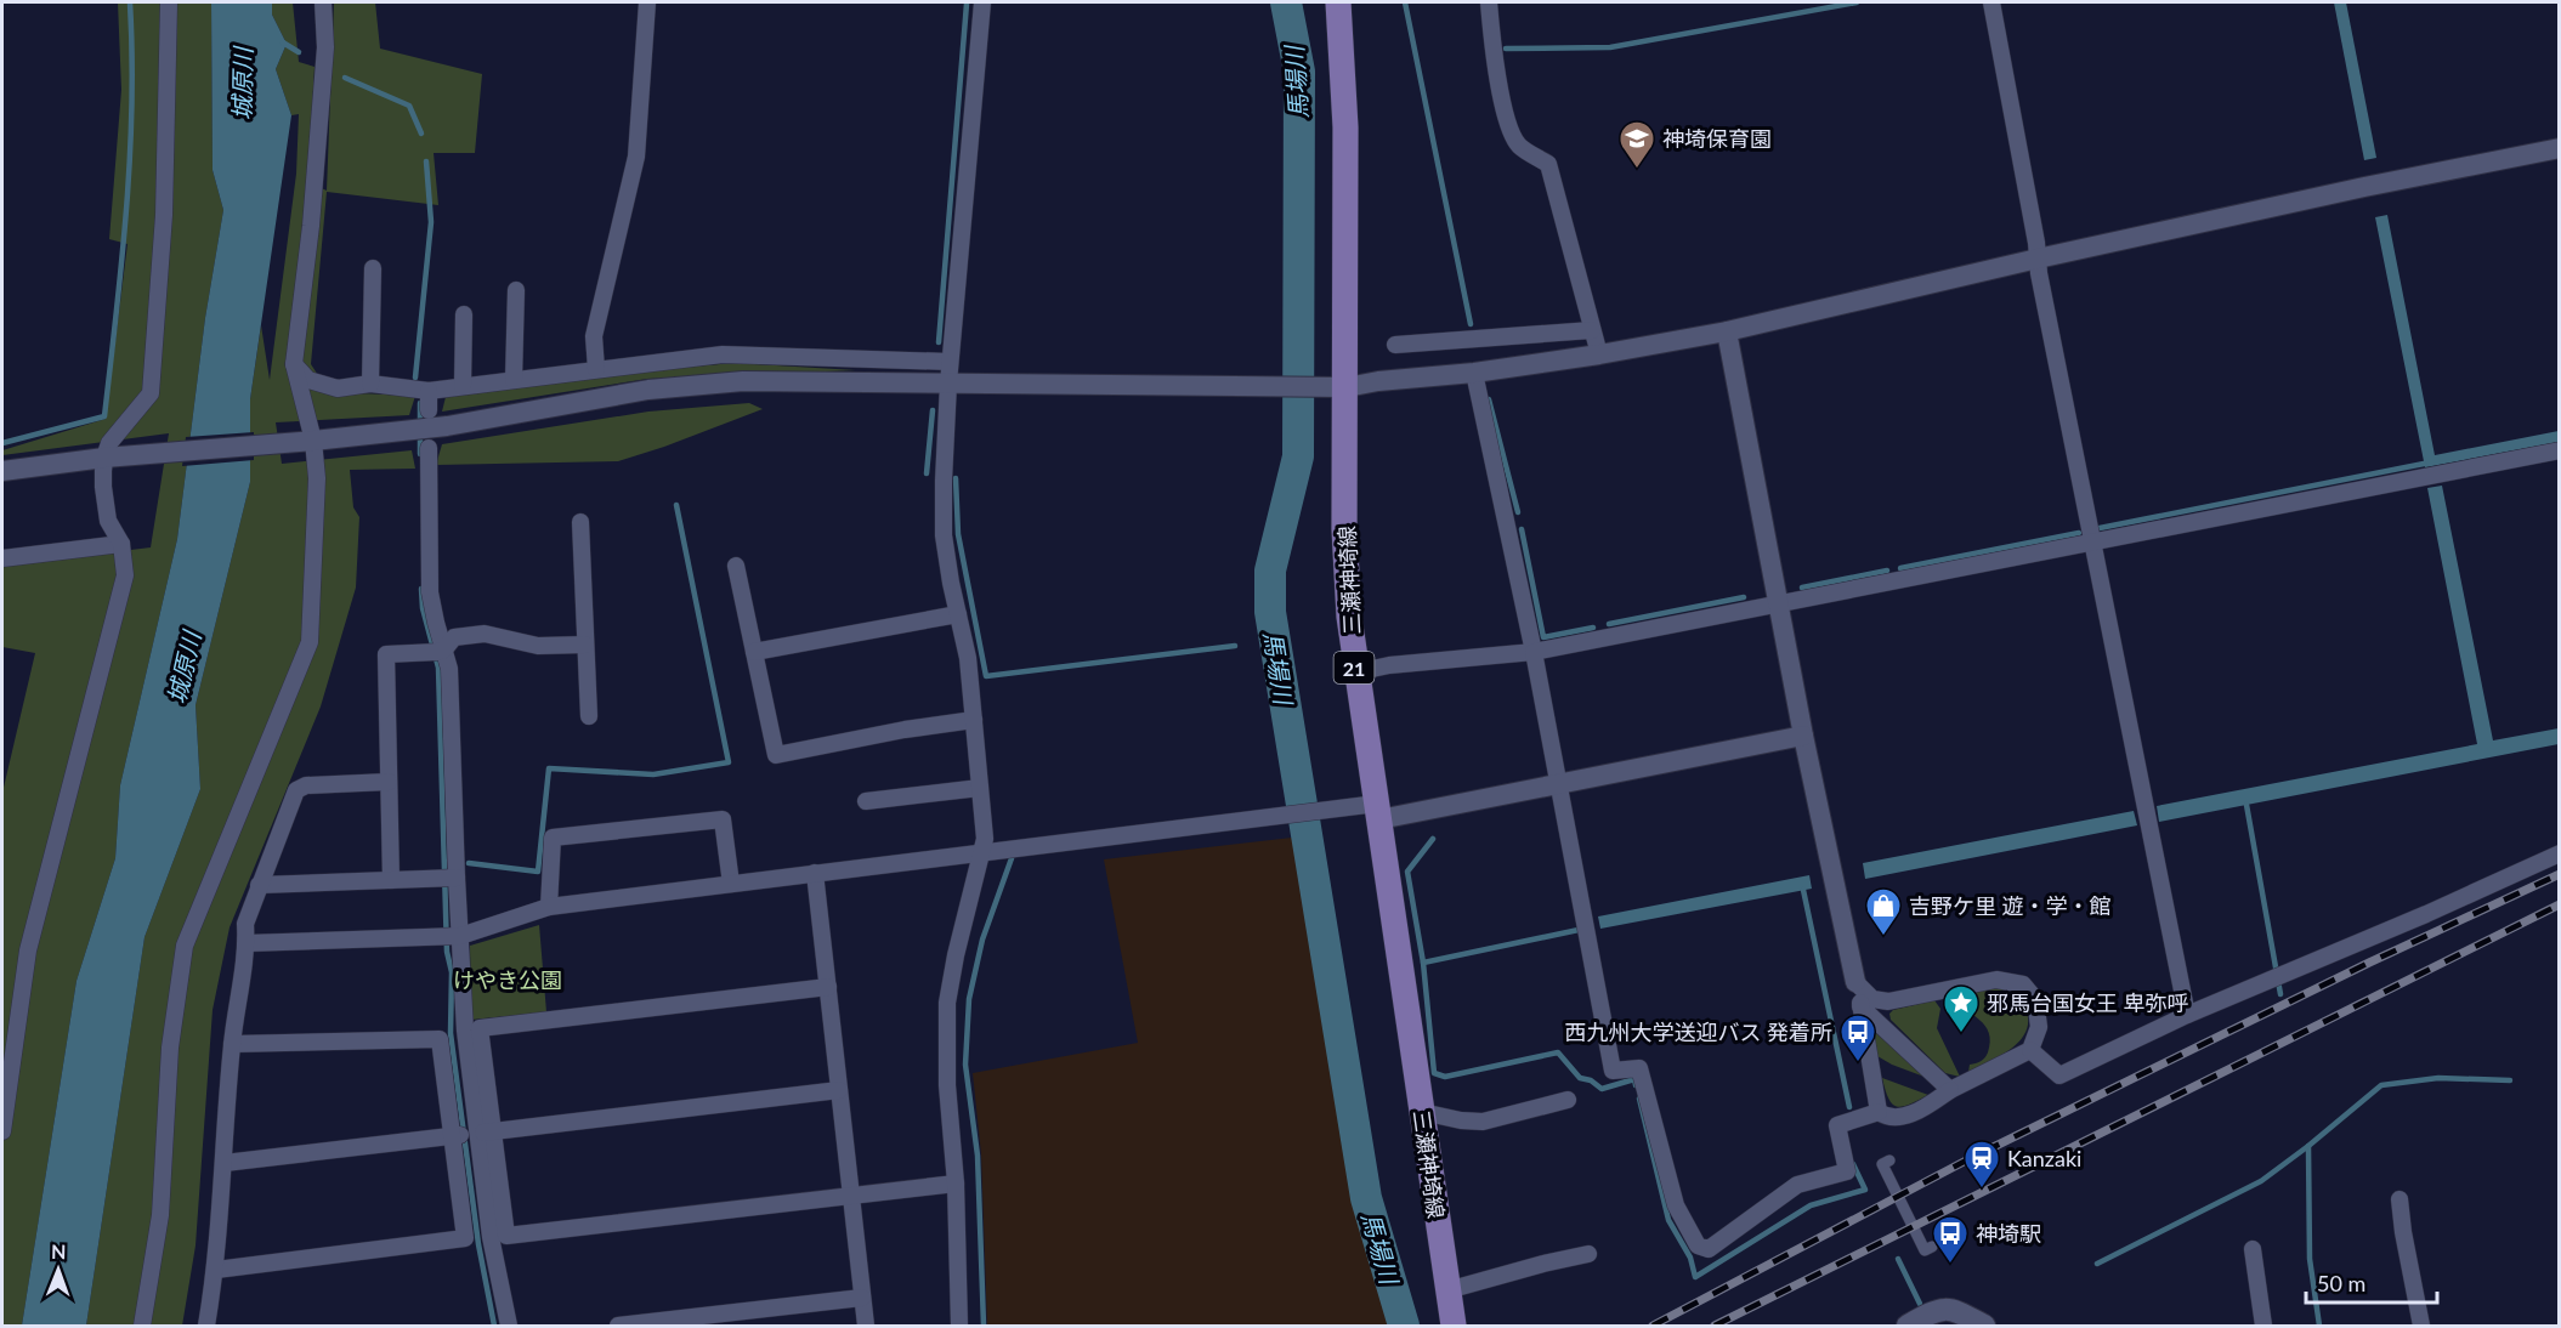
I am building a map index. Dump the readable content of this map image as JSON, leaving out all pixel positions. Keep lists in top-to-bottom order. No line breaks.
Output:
{"streets":{"main road":["三瀬神埼線","21"]},"water":["馬場川","城原川"],"parks":["けやき公園"],"places":{"school or university":["神埼保育園"],"shop":["吉野ケ里 遊・学・館"],"place":["邪馬台国女王 卑弥呼"],"bus stop":["西九州大学送迎バス 発着所","神埼駅"],"station":["Kanzaki"]},"scale_bar":"50 m","north":"top"}
